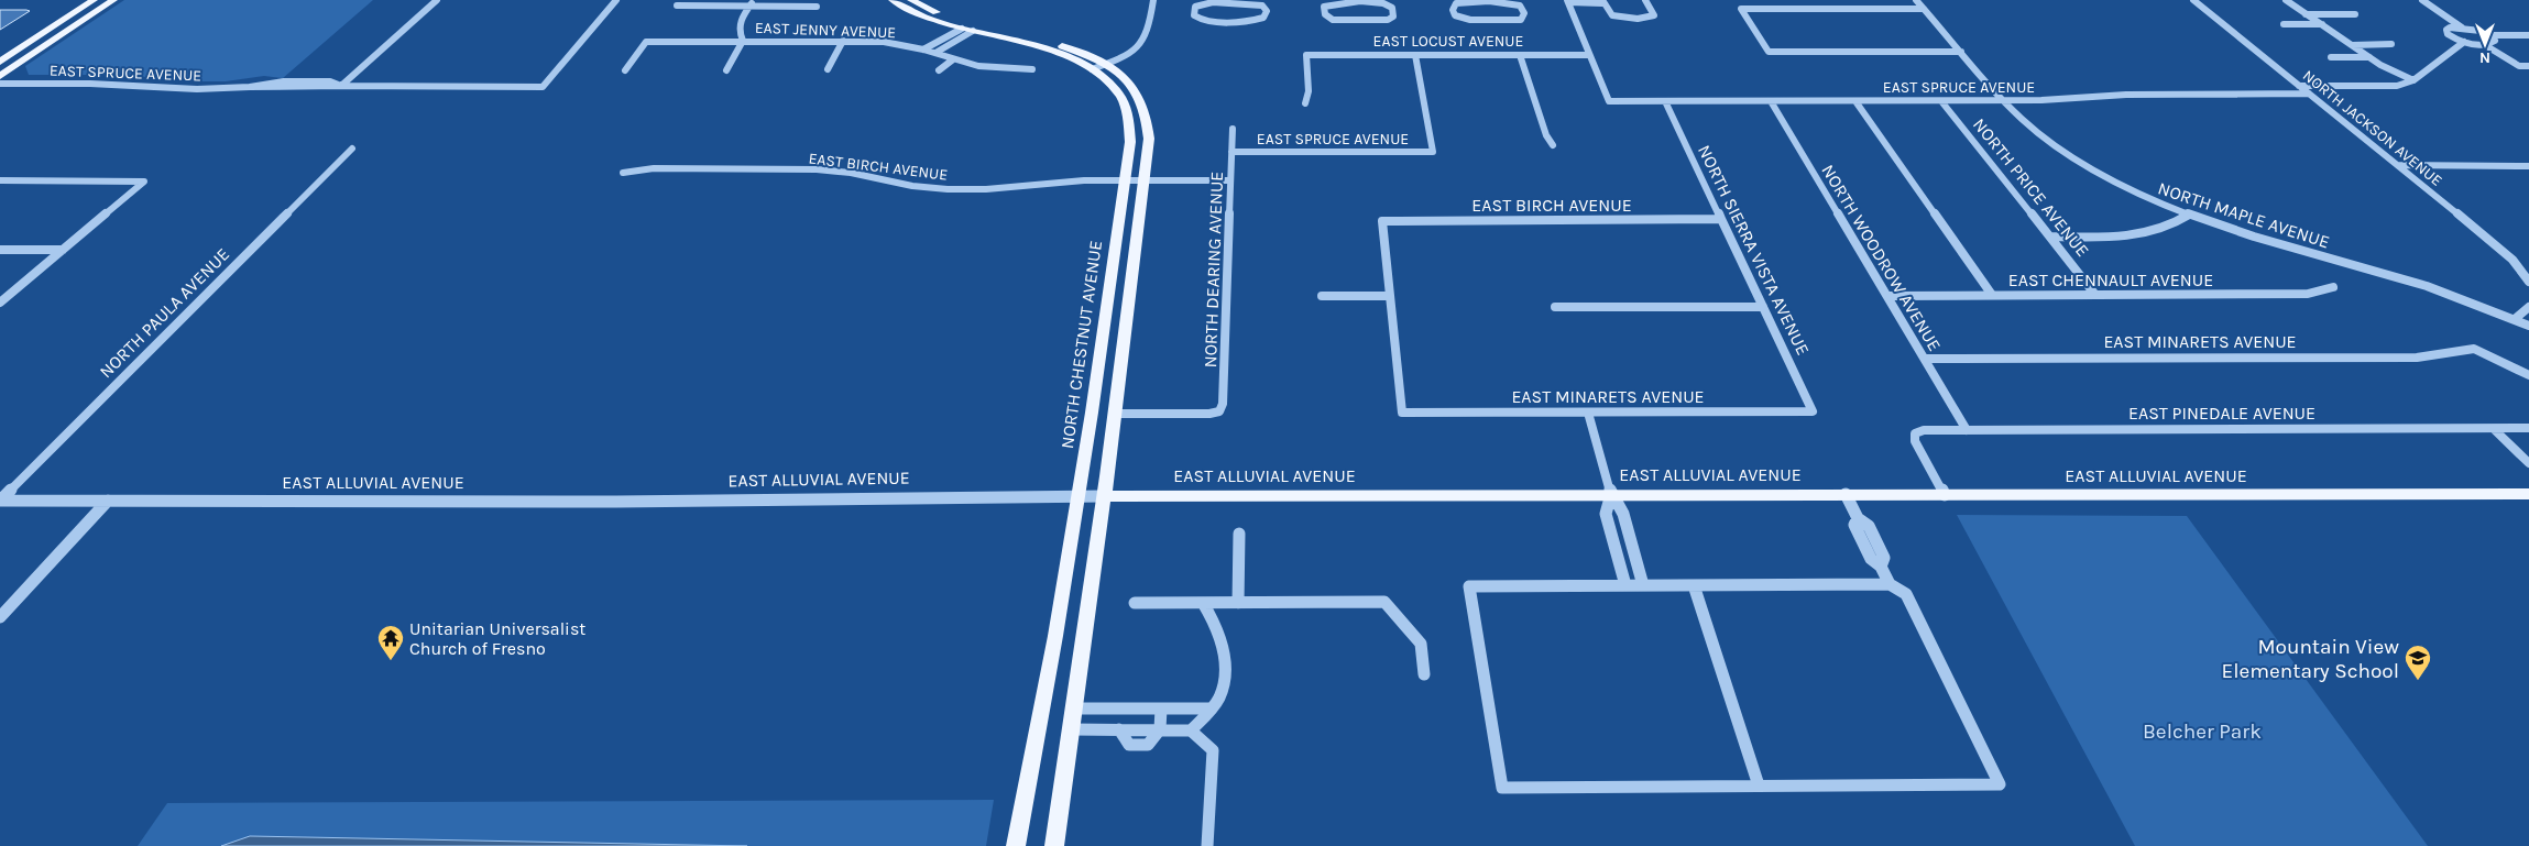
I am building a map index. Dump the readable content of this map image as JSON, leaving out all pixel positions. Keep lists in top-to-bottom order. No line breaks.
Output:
{"streets":{"main road":["NORTH CHESTNUT AVENUE","EAST ALLUVIAL AVENUE"],"street":["EAST JENNY AVENUE","EAST LOCUST AVENUE","EAST SPRUCE AVENUE","NORTH JACKSON AVENUE","EAST BIRCH AVENUE","NORTH PRICE AVENUE","NORTH MAPLE AVENUE","NORTH SIERRA VISTA AVENUE","NORTH WOODROW AVENUE","NORTH DEARING AVENUE","EAST CHENNAULT AVENUE","NORTH PAULA AVENUE","EAST MINARETS AVENUE","EAST PINEDALE AVENUE"]},"crossings":[["EAST LOCUST AVENUE","EAST SPRUCE AVENUE"],["EAST SPRUCE AVENUE","NORTH JACKSON AVENUE"],["EAST SPRUCE AVENUE","NORTH PRICE AVENUE"],["EAST SPRUCE AVENUE","NORTH MAPLE AVENUE"],["EAST SPRUCE AVENUE","NORTH SIERRA VISTA AVENUE"],["EAST SPRUCE AVENUE","NORTH WOODROW AVENUE"],["EAST SPRUCE AVENUE","NORTH DEARING AVENUE"],["EAST BIRCH AVENUE","NORTH SIERRA VISTA AVENUE"],["EAST BIRCH AVENUE","NORTH DEARING AVENUE"],["EAST BIRCH AVENUE","EAST MINARETS AVENUE"],["EAST BIRCH AVENUE","NORTH CHESTNUT AVENUE"],["NORTH PRICE AVENUE","EAST CHENNAULT AVENUE"],["NORTH SIERRA VISTA AVENUE","EAST MINARETS AVENUE"],["NORTH WOODROW AVENUE","EAST CHENNAULT AVENUE"],["NORTH WOODROW AVENUE","EAST MINARETS AVENUE"],["NORTH WOODROW AVENUE","EAST PINEDALE AVENUE"],["NORTH DEARING AVENUE","NORTH CHESTNUT AVENUE"],["NORTH PAULA AVENUE","EAST ALLUVIAL AVENUE"],["NORTH CHESTNUT AVENUE","EAST ALLUVIAL AVENUE"],["EAST PINEDALE AVENUE","EAST ALLUVIAL AVENUE"]],"parks":["Belcher Park"],"places":{"temple":["Unitarian Universalist Church of Fresno"],"school or university":["Mountain View Elementary School"]},"north":"bottom"}
